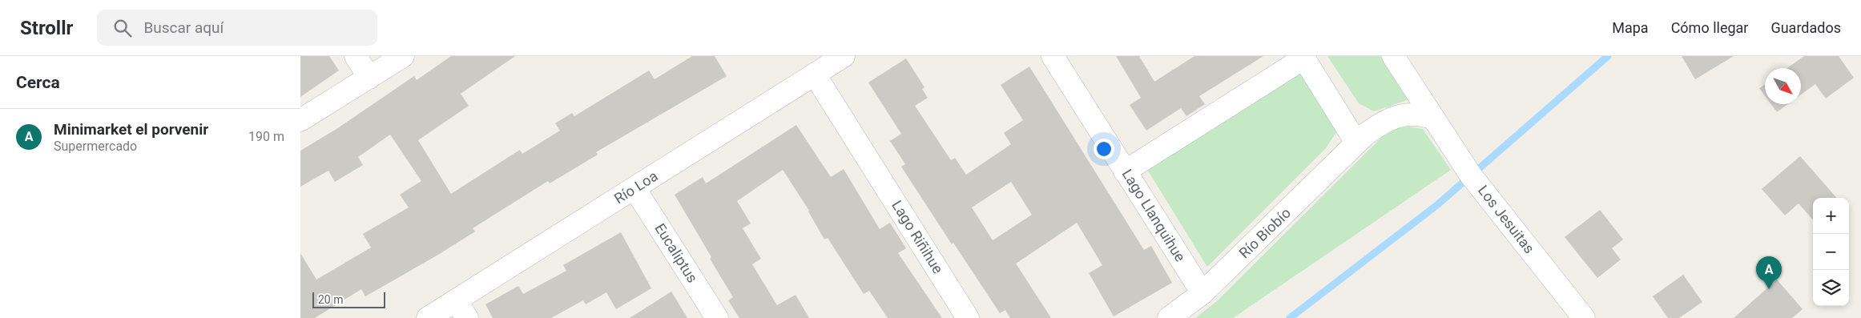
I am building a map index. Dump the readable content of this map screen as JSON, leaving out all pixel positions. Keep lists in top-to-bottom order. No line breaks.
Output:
{"streets":{"street":["Río Loa","Lago Llanquihue","Los Jesuitas","Río Biobío","Lago Riñihue","Eucaliptus"]},"crossings":[["Río Loa","Lago Riñihue"],["Río Loa","Eucaliptus"],["Lago Llanquihue","Río Biobío"],["Los Jesuitas","Río Biobío"]],"scale_bar":"20 m","north":"bottom right","page":{"header":"Strollr","search":"Buscar aquí","nav":["Mapa","Cómo llegar","Guardados"],"heading":"Cerca","list":[{"mark":"A","name":"Minimarket el porvenir","note":"Supermercado","value":"190 m"}],"map_buttons":["+","−"],"pins":"A","scale":"20 m"}}
